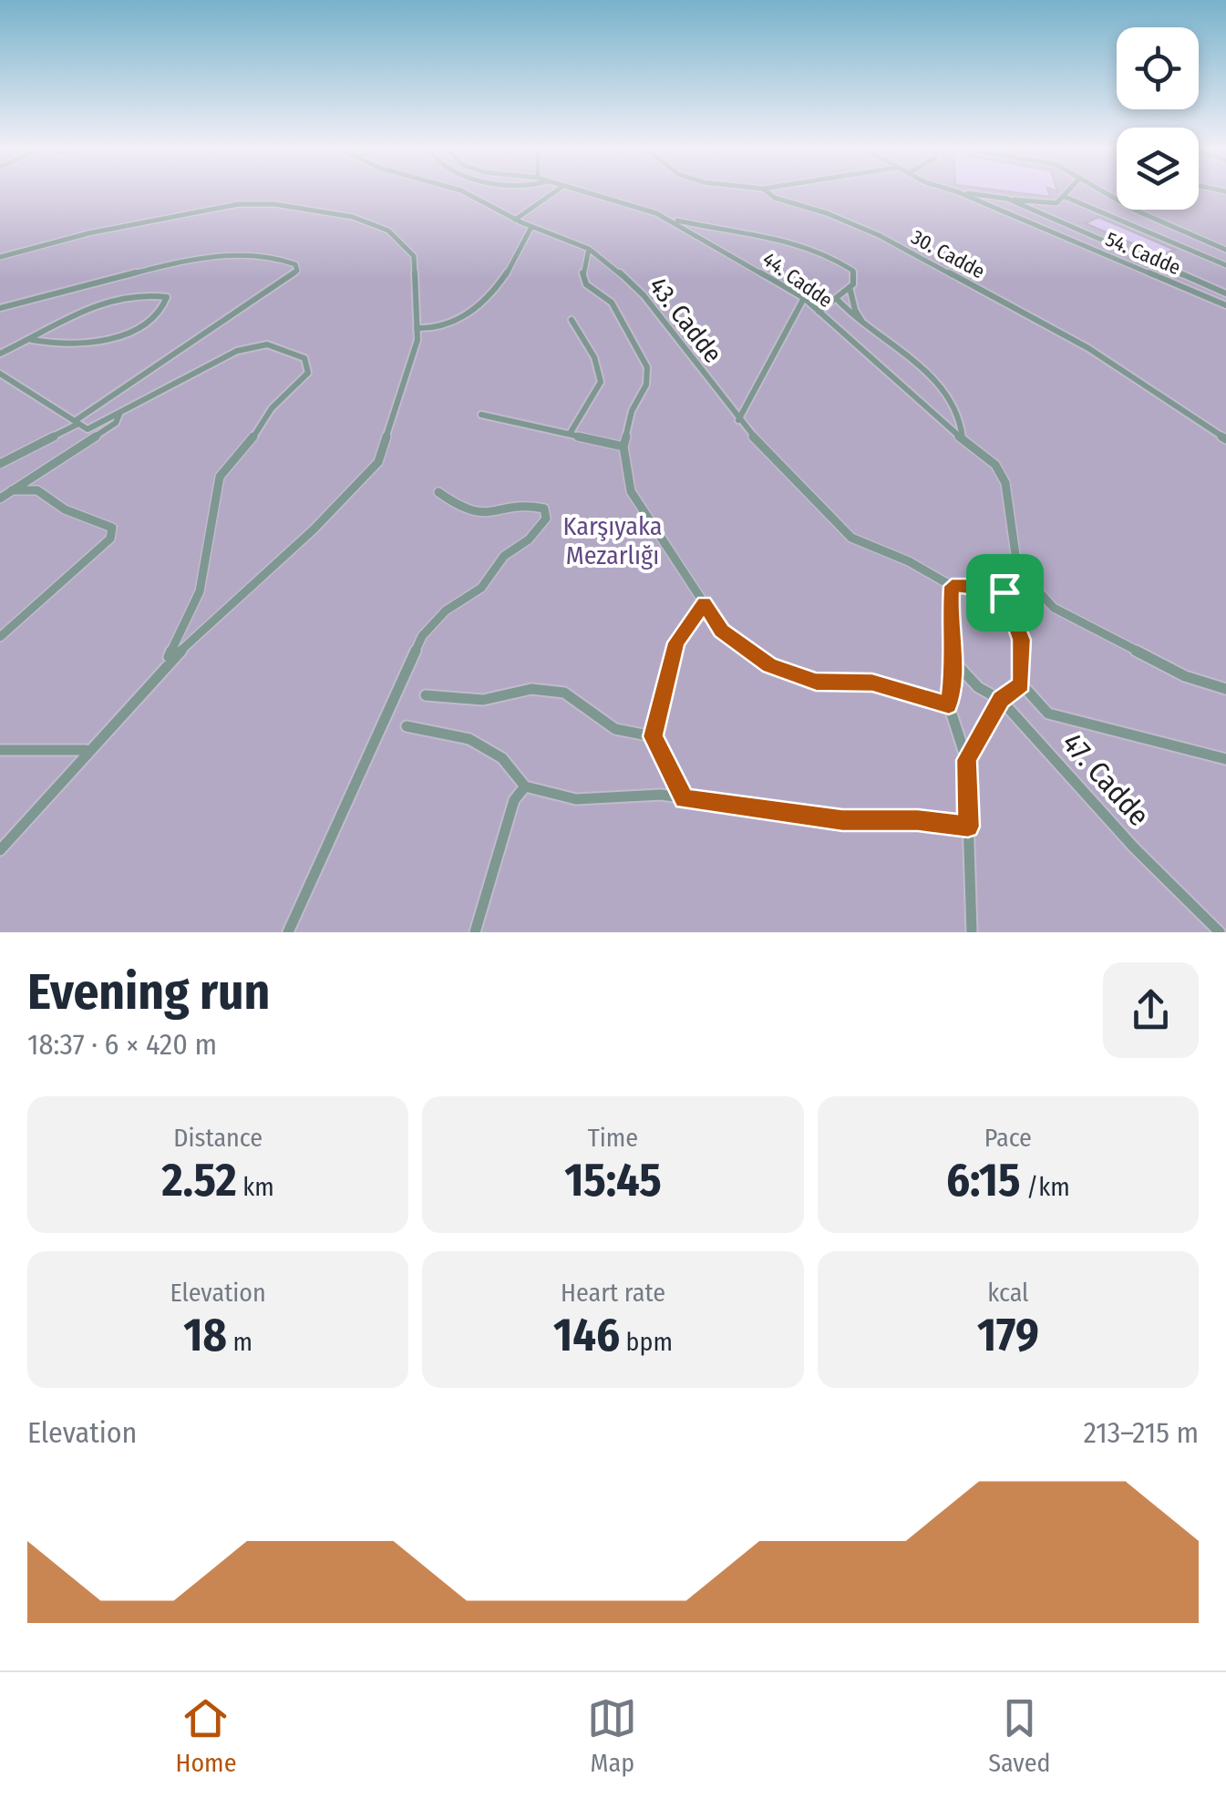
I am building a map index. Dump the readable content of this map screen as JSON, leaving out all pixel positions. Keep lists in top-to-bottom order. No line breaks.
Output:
{"streets":{"lane":["54. Cadde","30. Cadde","44. Cadde","43. Cadde","47. Cadde"]},"parks":["Karşıyaka Mezarlığı"],"page":{"heading":["Evening run","18:37 · 6 × 420 m"],"stats":[["Distance","2.52 km"],["Time","15:45"],["Pace","6:15 /km"],["Elevation","18 m"],["Heart rate","146 bpm"],["kcal","179"]],"chart":["Elevation","213–215 m"],"tabs":["Home","Map","Saved"]}}
